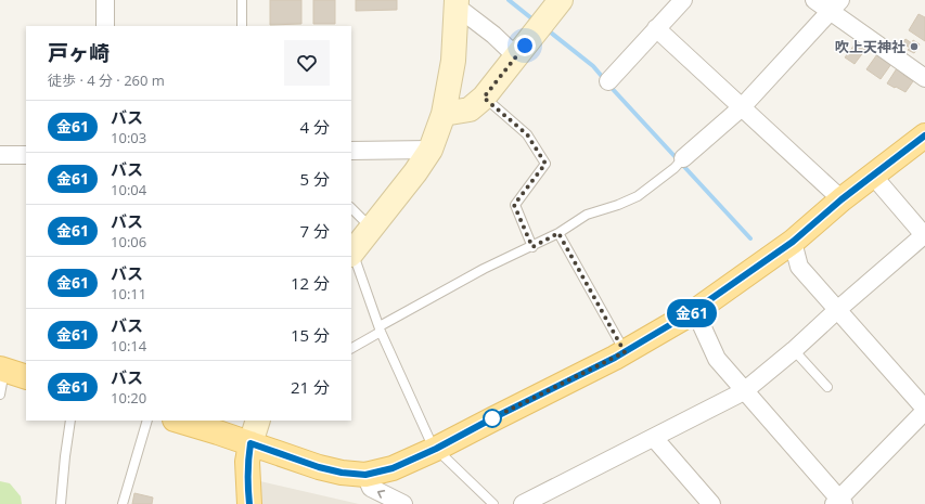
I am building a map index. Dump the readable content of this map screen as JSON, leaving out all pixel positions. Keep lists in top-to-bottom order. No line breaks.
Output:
{"places":["吹上天神社"],"lines":["bus line 金61"],"page":{"on_map":"金61","heading":["戸ヶ崎","徒歩 · 4 分 · 260 m"],"list":[{"mark":"金61","name":"バス","note":"10:03","value":"4 分"},{"mark":"金61","name":"バス","note":"10:04","value":"5 分"},{"mark":"金61","name":"バス","note":"10:06","value":"7 分"},{"mark":"金61","name":"バス","note":"10:11","value":"12 分"},{"mark":"金61","name":"バス","note":"10:14","value":"15 分"},{"mark":"金61","name":"バス","note":"10:20","value":"21 分"}]}}
